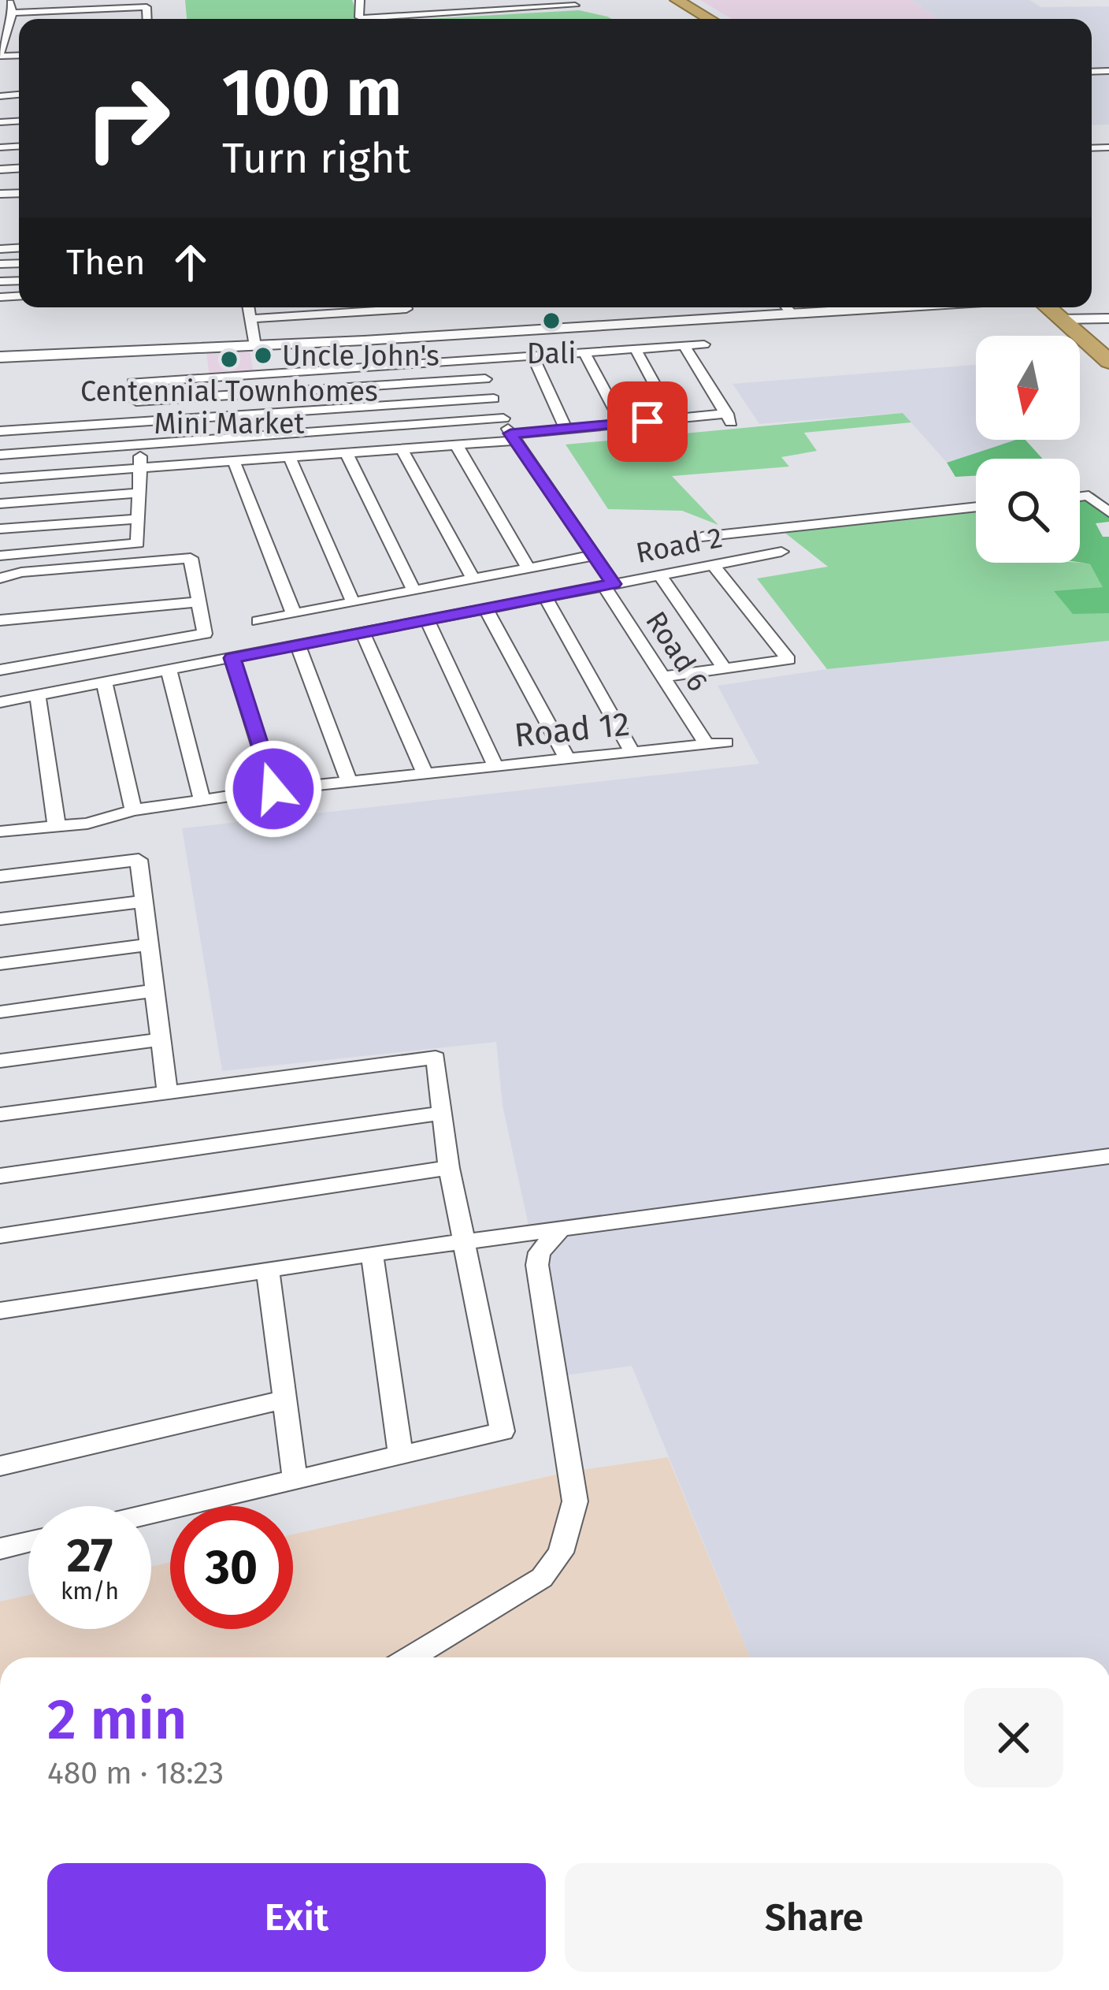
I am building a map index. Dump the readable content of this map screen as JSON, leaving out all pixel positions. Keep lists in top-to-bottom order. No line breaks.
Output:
{"streets":{"street":["Road 2","Road 6","Road 12"]},"crossings":[["Road 2","Road 6"],["Road 6","Road 12"]],"places":["Dali","Uncle John's","Centennial Townhomes Mini Market"],"north":"bottom","page":{"turn":["100 m","Turn right"],"then":"Then","speed":"27 km/h","limit":"30","heading":["2 min","480 m · 18:23"],"buttons":["Exit","Share"]}}
